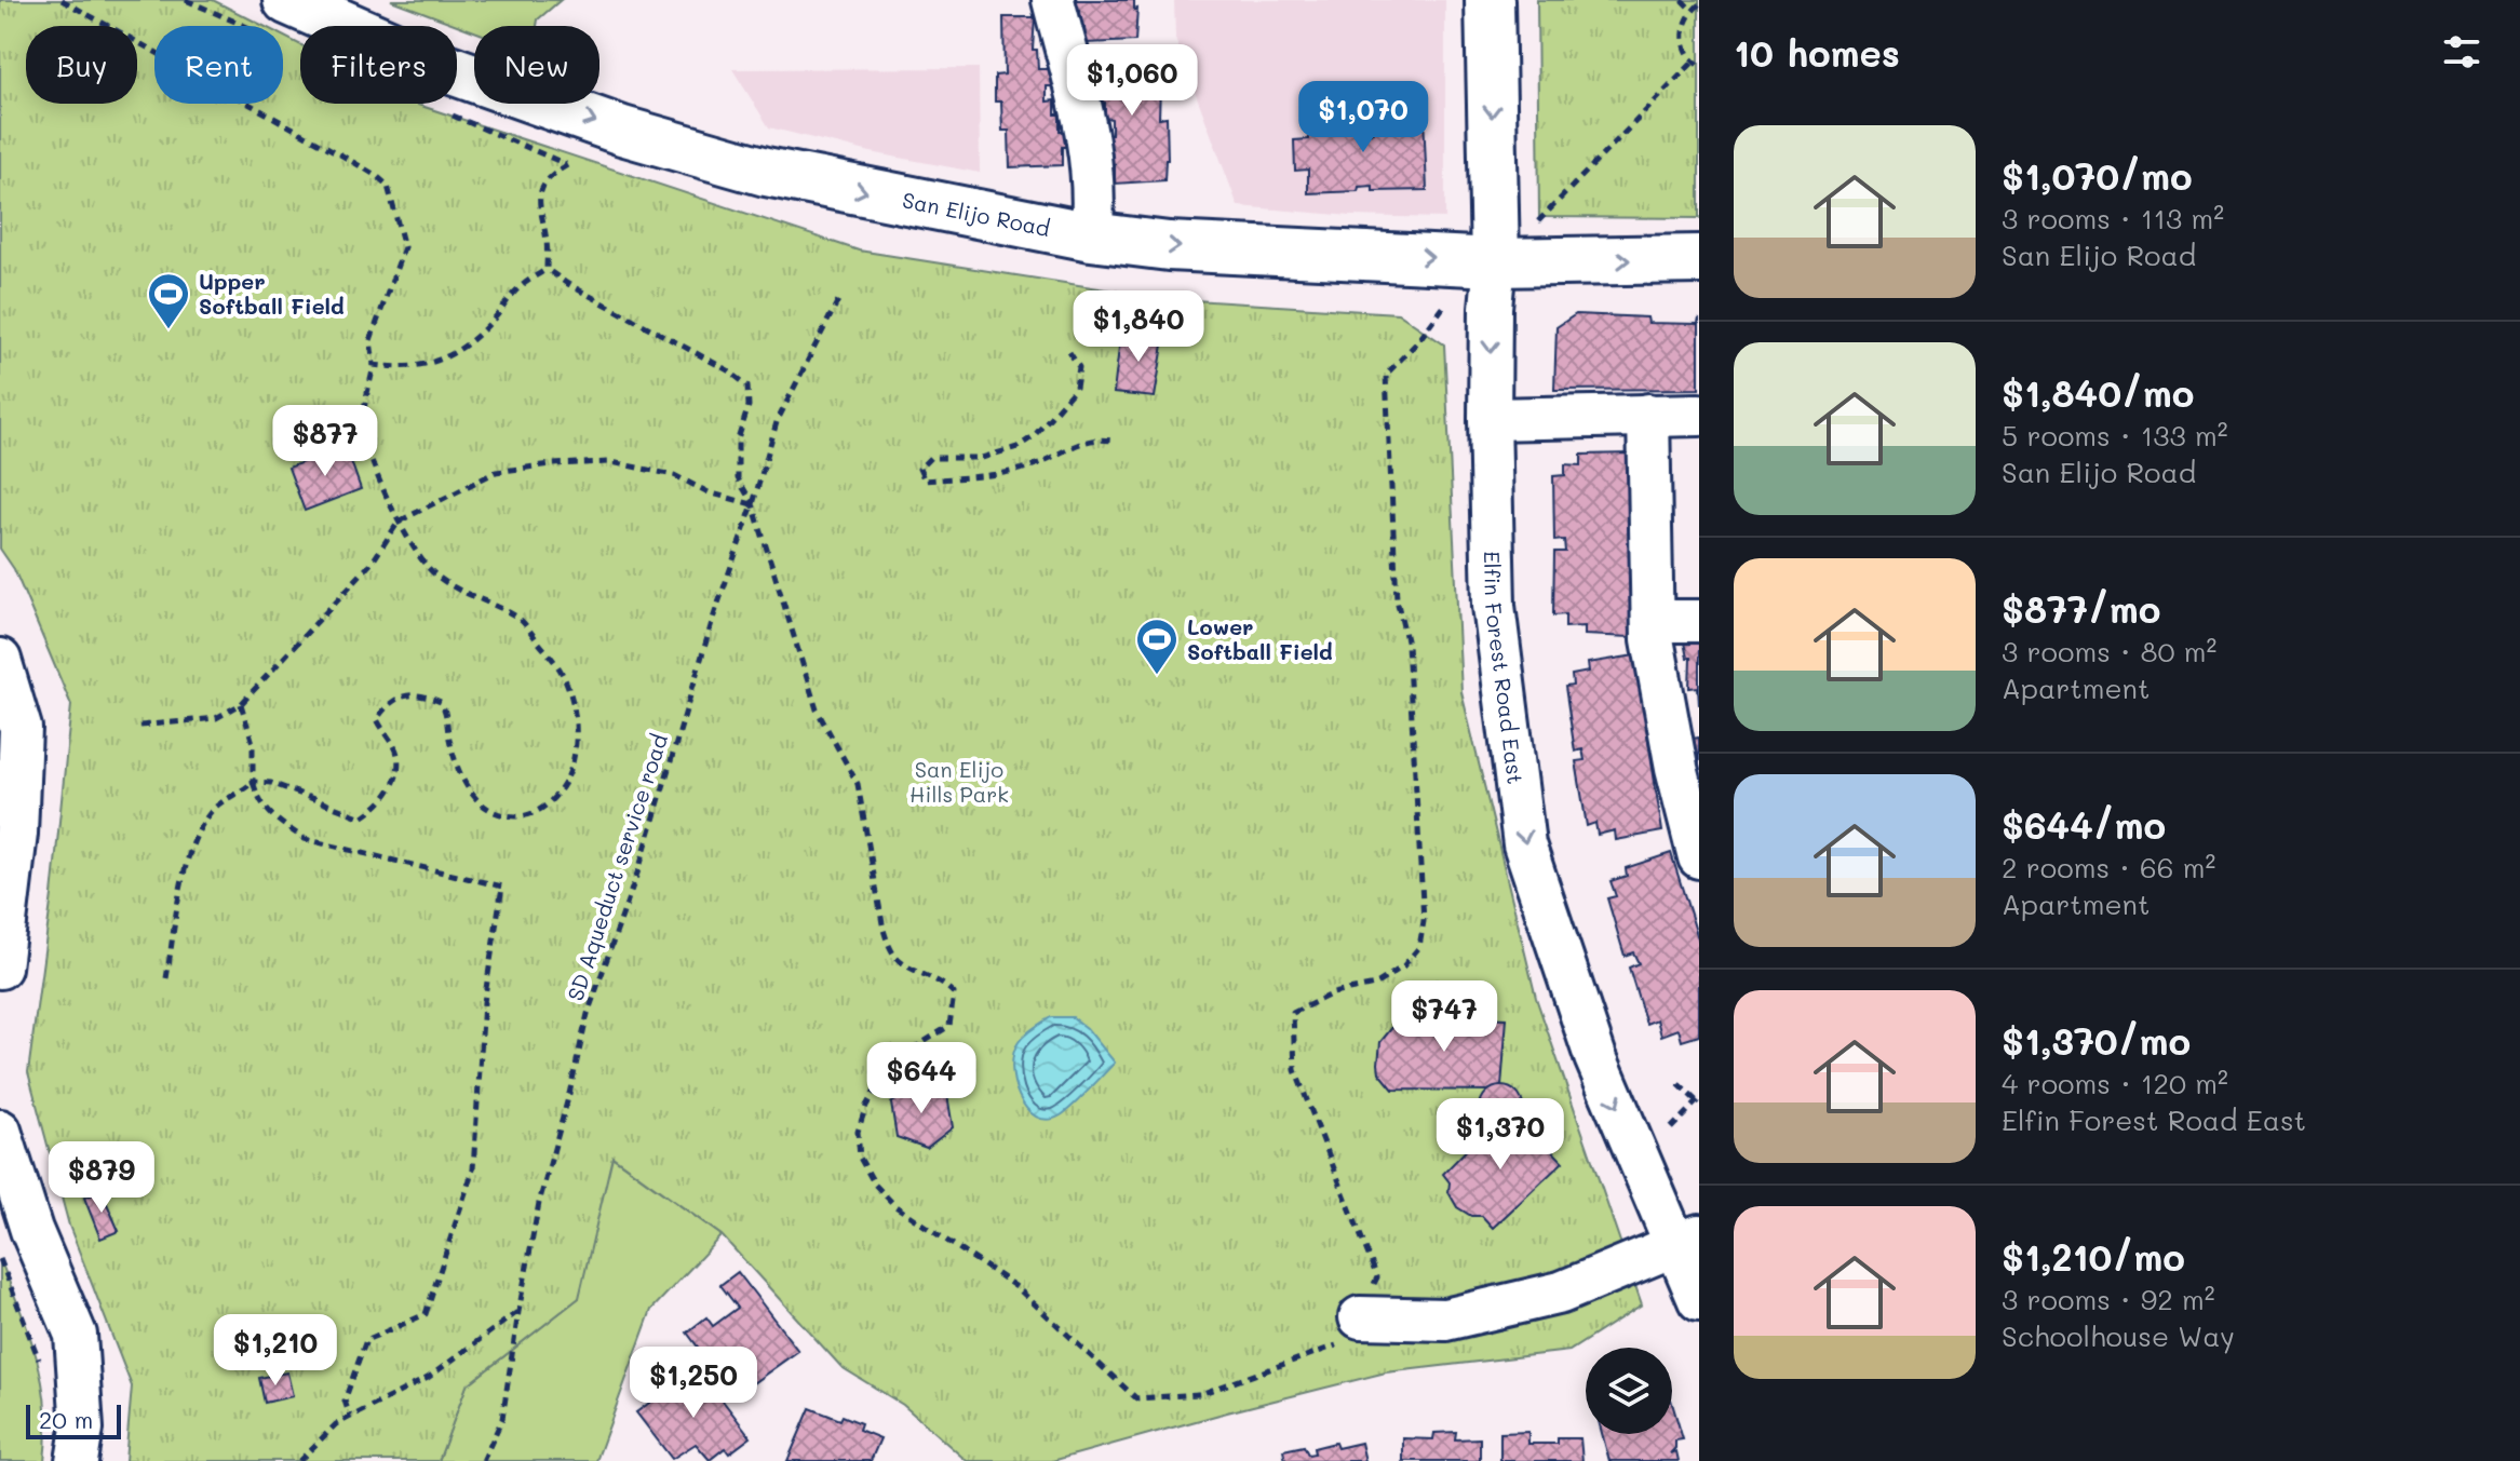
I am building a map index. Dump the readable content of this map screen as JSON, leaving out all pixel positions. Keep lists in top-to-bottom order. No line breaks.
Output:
{"streets":{"main road":["San Elijo Road","Elfin Forest Road East"],"path":["SD Aqueduct service road"]},"crossings":[["San Elijo Road","Elfin Forest Road East"]],"one_way":["San Elijo Road","Elfin Forest Road East"],"parks":["San Elijo Hills Park"],"places":{"sports":["Upper Softball Field","Lower Softball Field"]},"scale_bar":"20 m","page":{"heading":"10 homes","chip":["Buy","Rent","Filters","New"],"price":["$1,060","$1,070","$1,840","$877","$747","$644","$1,370","$879","$1,210","$1,250"],"list":[{"name":"$1,070/mo","note":"3 rooms · 113 m² · San Elijo Road"},{"name":"$1,840/mo","note":"5 rooms · 133 m² · San Elijo Road"},{"name":"$877/mo","note":"3 rooms · 80 m² · Apartment"},{"name":"$644/mo","note":"2 rooms · 66 m² · Apartment"},{"name":"$1,370/mo","note":"4 rooms · 120 m² · Elfin Forest Road East"},{"name":"$1,210/mo","note":"3 rooms · 92 m² · Schoolhouse Way"}],"scale":"20 m"}}
